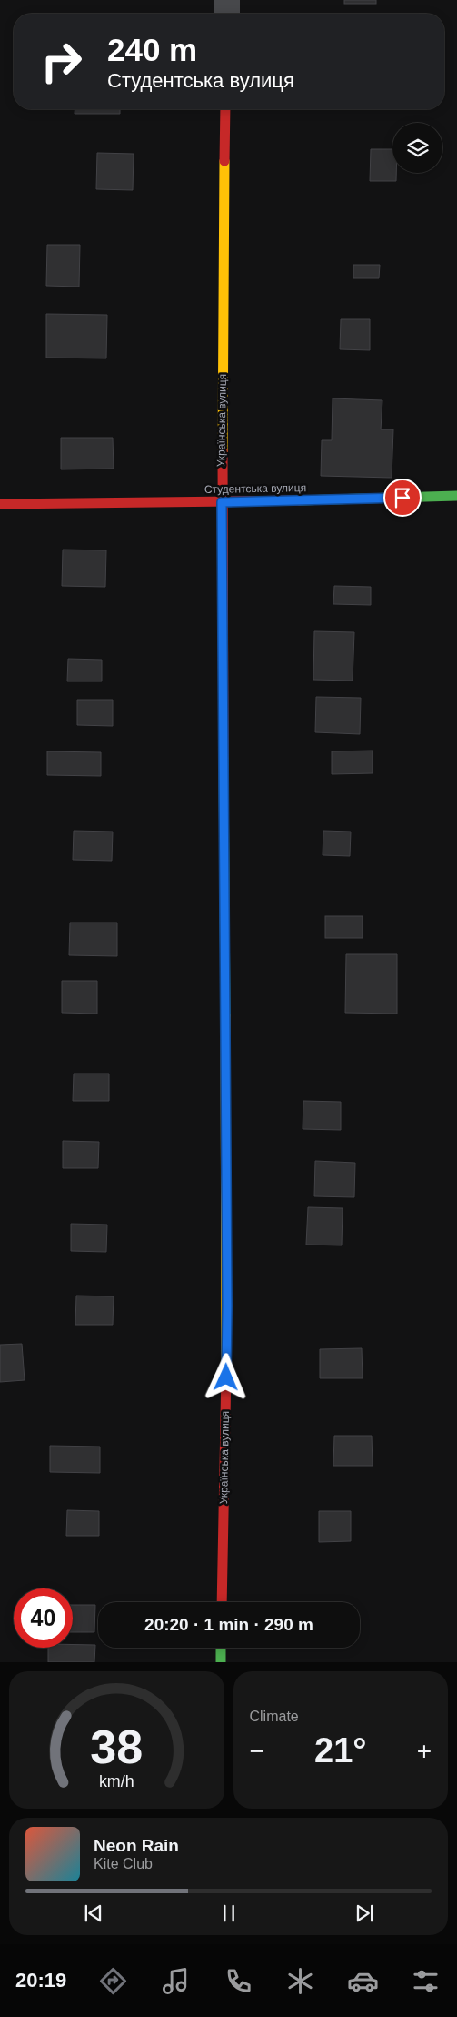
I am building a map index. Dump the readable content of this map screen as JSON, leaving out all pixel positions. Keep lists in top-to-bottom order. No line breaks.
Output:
{"streets":{"street":["Українська вулиця","Студентська вулиця"]},"crossings":[["Українська вулиця","Студентська вулиця"]],"page":{"turn":["240 m","Студентська вулиця"],"limit":"40","trip":"20:20 · 1 min · 290 m","tile":"Climate","heat":["−","21°","+"],"song":["Neon Rain","Kite Club"],"tabs":"20:19","gauge":["38","km/h"]}}
